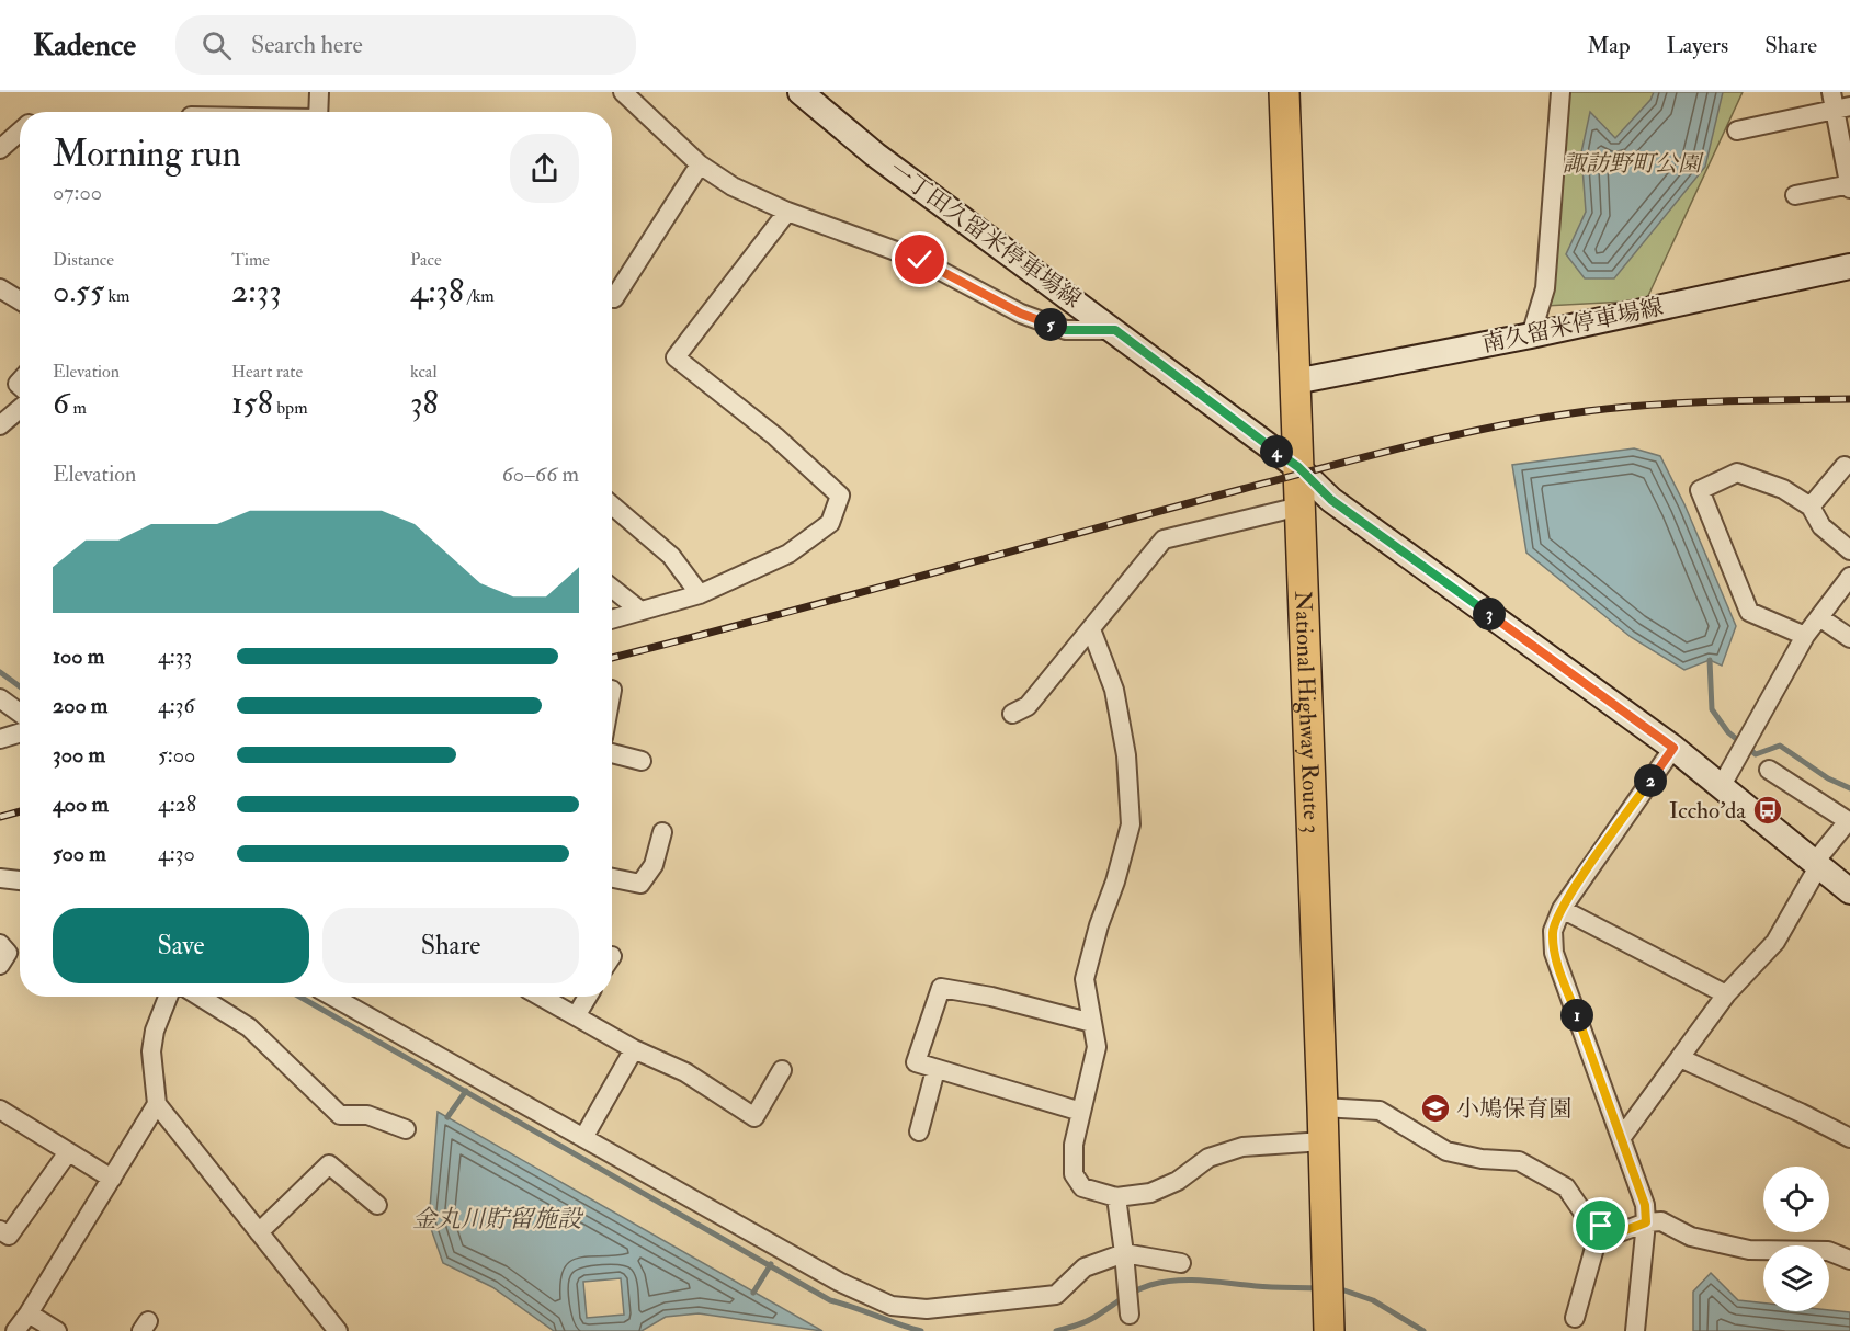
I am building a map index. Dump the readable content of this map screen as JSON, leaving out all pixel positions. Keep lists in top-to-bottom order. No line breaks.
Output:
{"streets":{"highway":["National Highway Route 3"],"main road":["一丁田久留米停車場線","南久留米停車場線"]},"crossings":[["一丁田久留米停車場線","National Highway Route 3"],["南久留米停車場線","National Highway Route 3"]],"water":["金丸川貯留施設"],"parks":["諏訪野町公園"],"places":{"bus stop":["Iccho'da"],"school or university":["小鳩保育園"]},"page":{"header":"Kadence","search":"Search here","nav":["Map","Layers","Share"],"heading":["Morning run","07:00"],"stats":[["Distance","0.55 km"],["Time","2:33"],["Pace","4:38 /km"],["Elevation","6 m"],["Heart rate","158 bpm"],["kcal","38"]],"pins":["5","4","3","2","1"],"chart":["Elevation","60–66 m"],"list":[{"name":"100 m","note":"4:33"},{"name":"200 m","note":"4:36"},{"name":"300 m","note":"5:00"},{"name":"400 m","note":"4:28"},{"name":"500 m","note":"4:30"}],"buttons":["Save","Share"]}}
